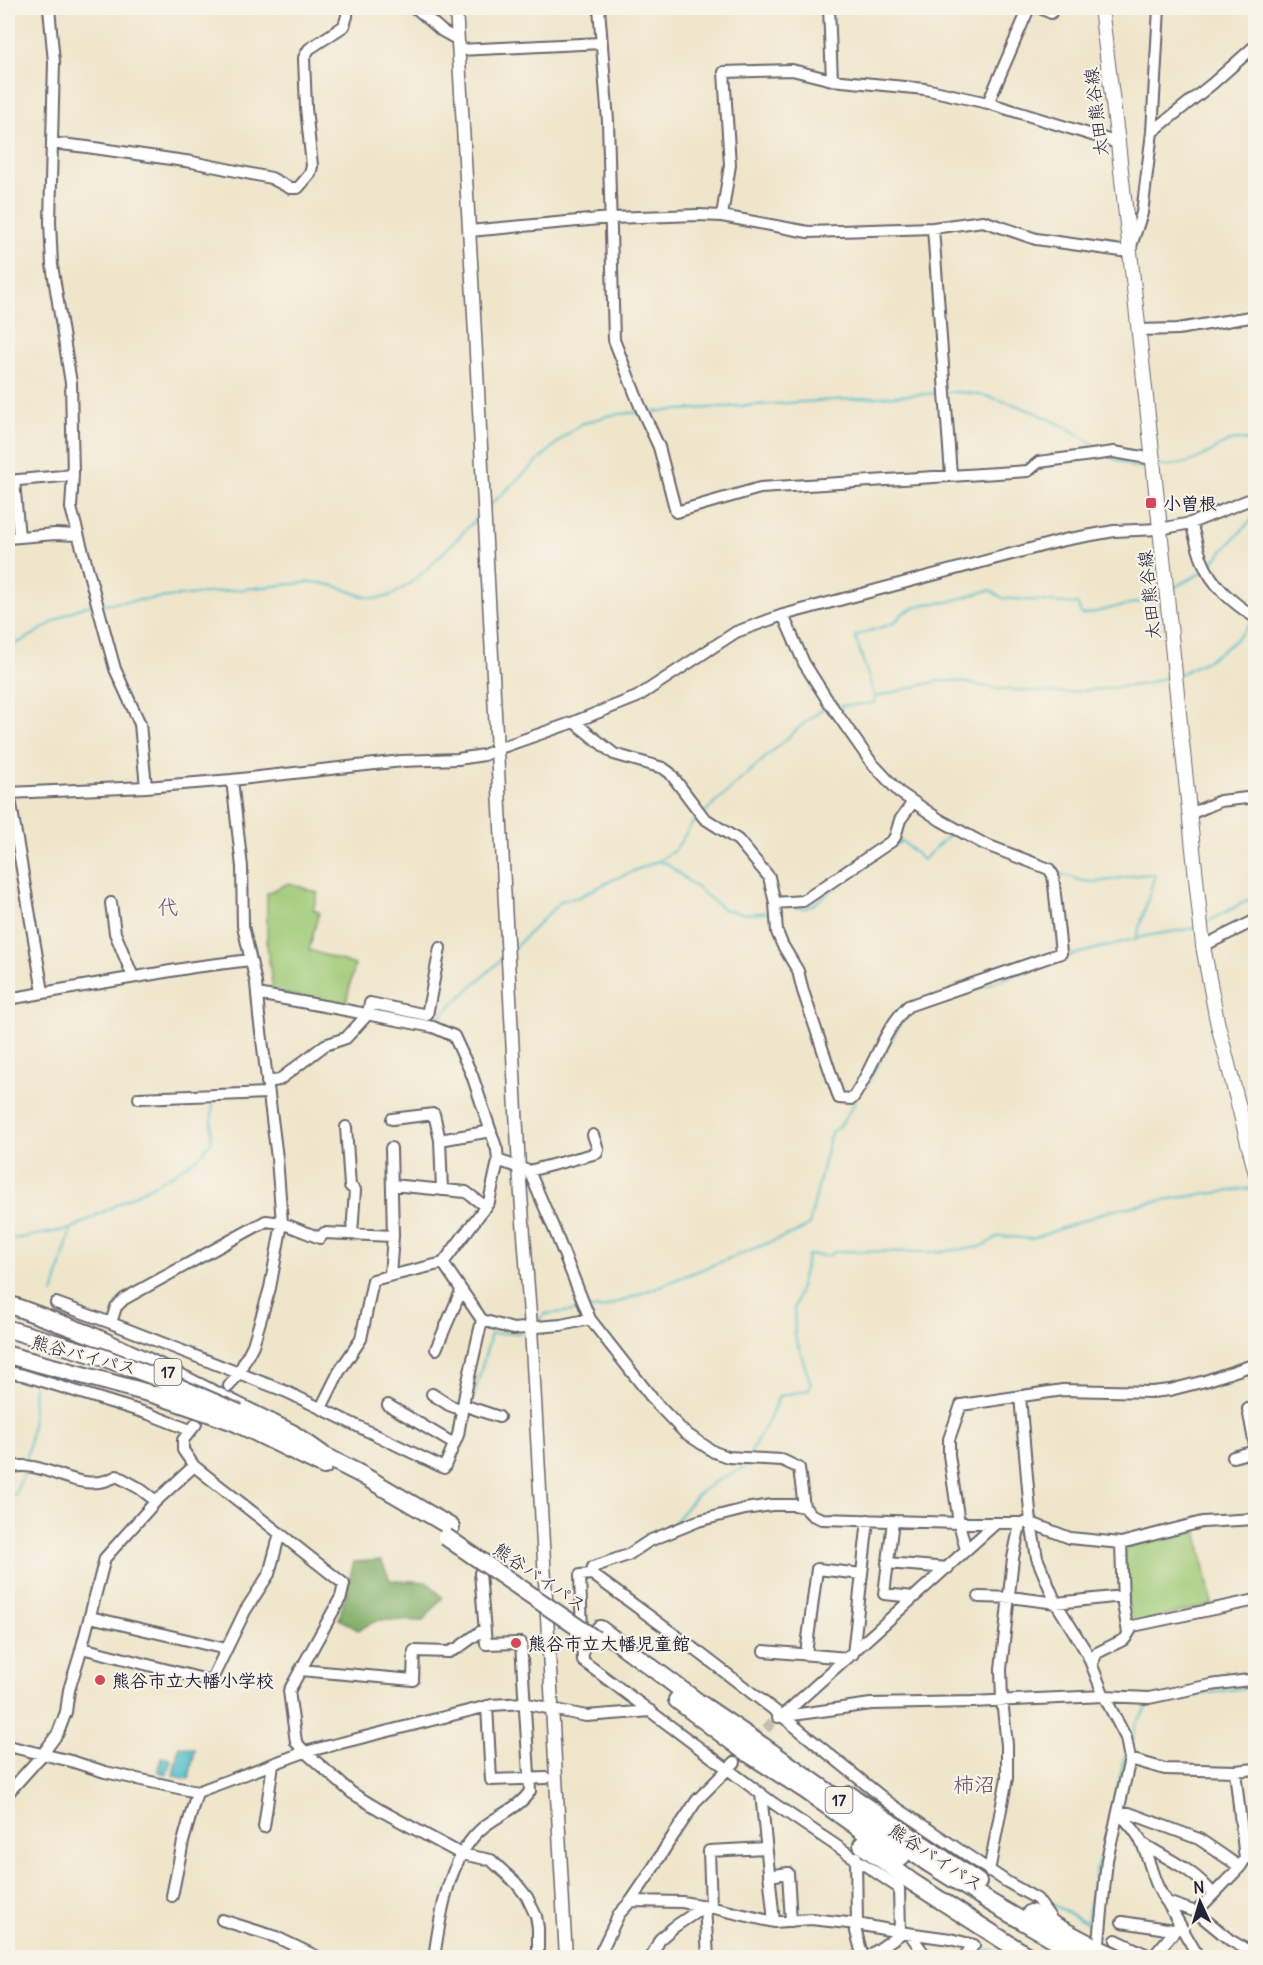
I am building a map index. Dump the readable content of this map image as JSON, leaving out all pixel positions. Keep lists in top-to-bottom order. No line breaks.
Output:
{"streets":{"highway":["熊谷バイパス","17"],"main road":["太田熊谷線"]},"crossings":[["熊谷バイパス","17"]],"districts":["代","柿沼"],"places":{"transit":["小曽根"],"other":["熊谷市立大幡児童館","熊谷市立大幡小学校"]},"north":"top"}
